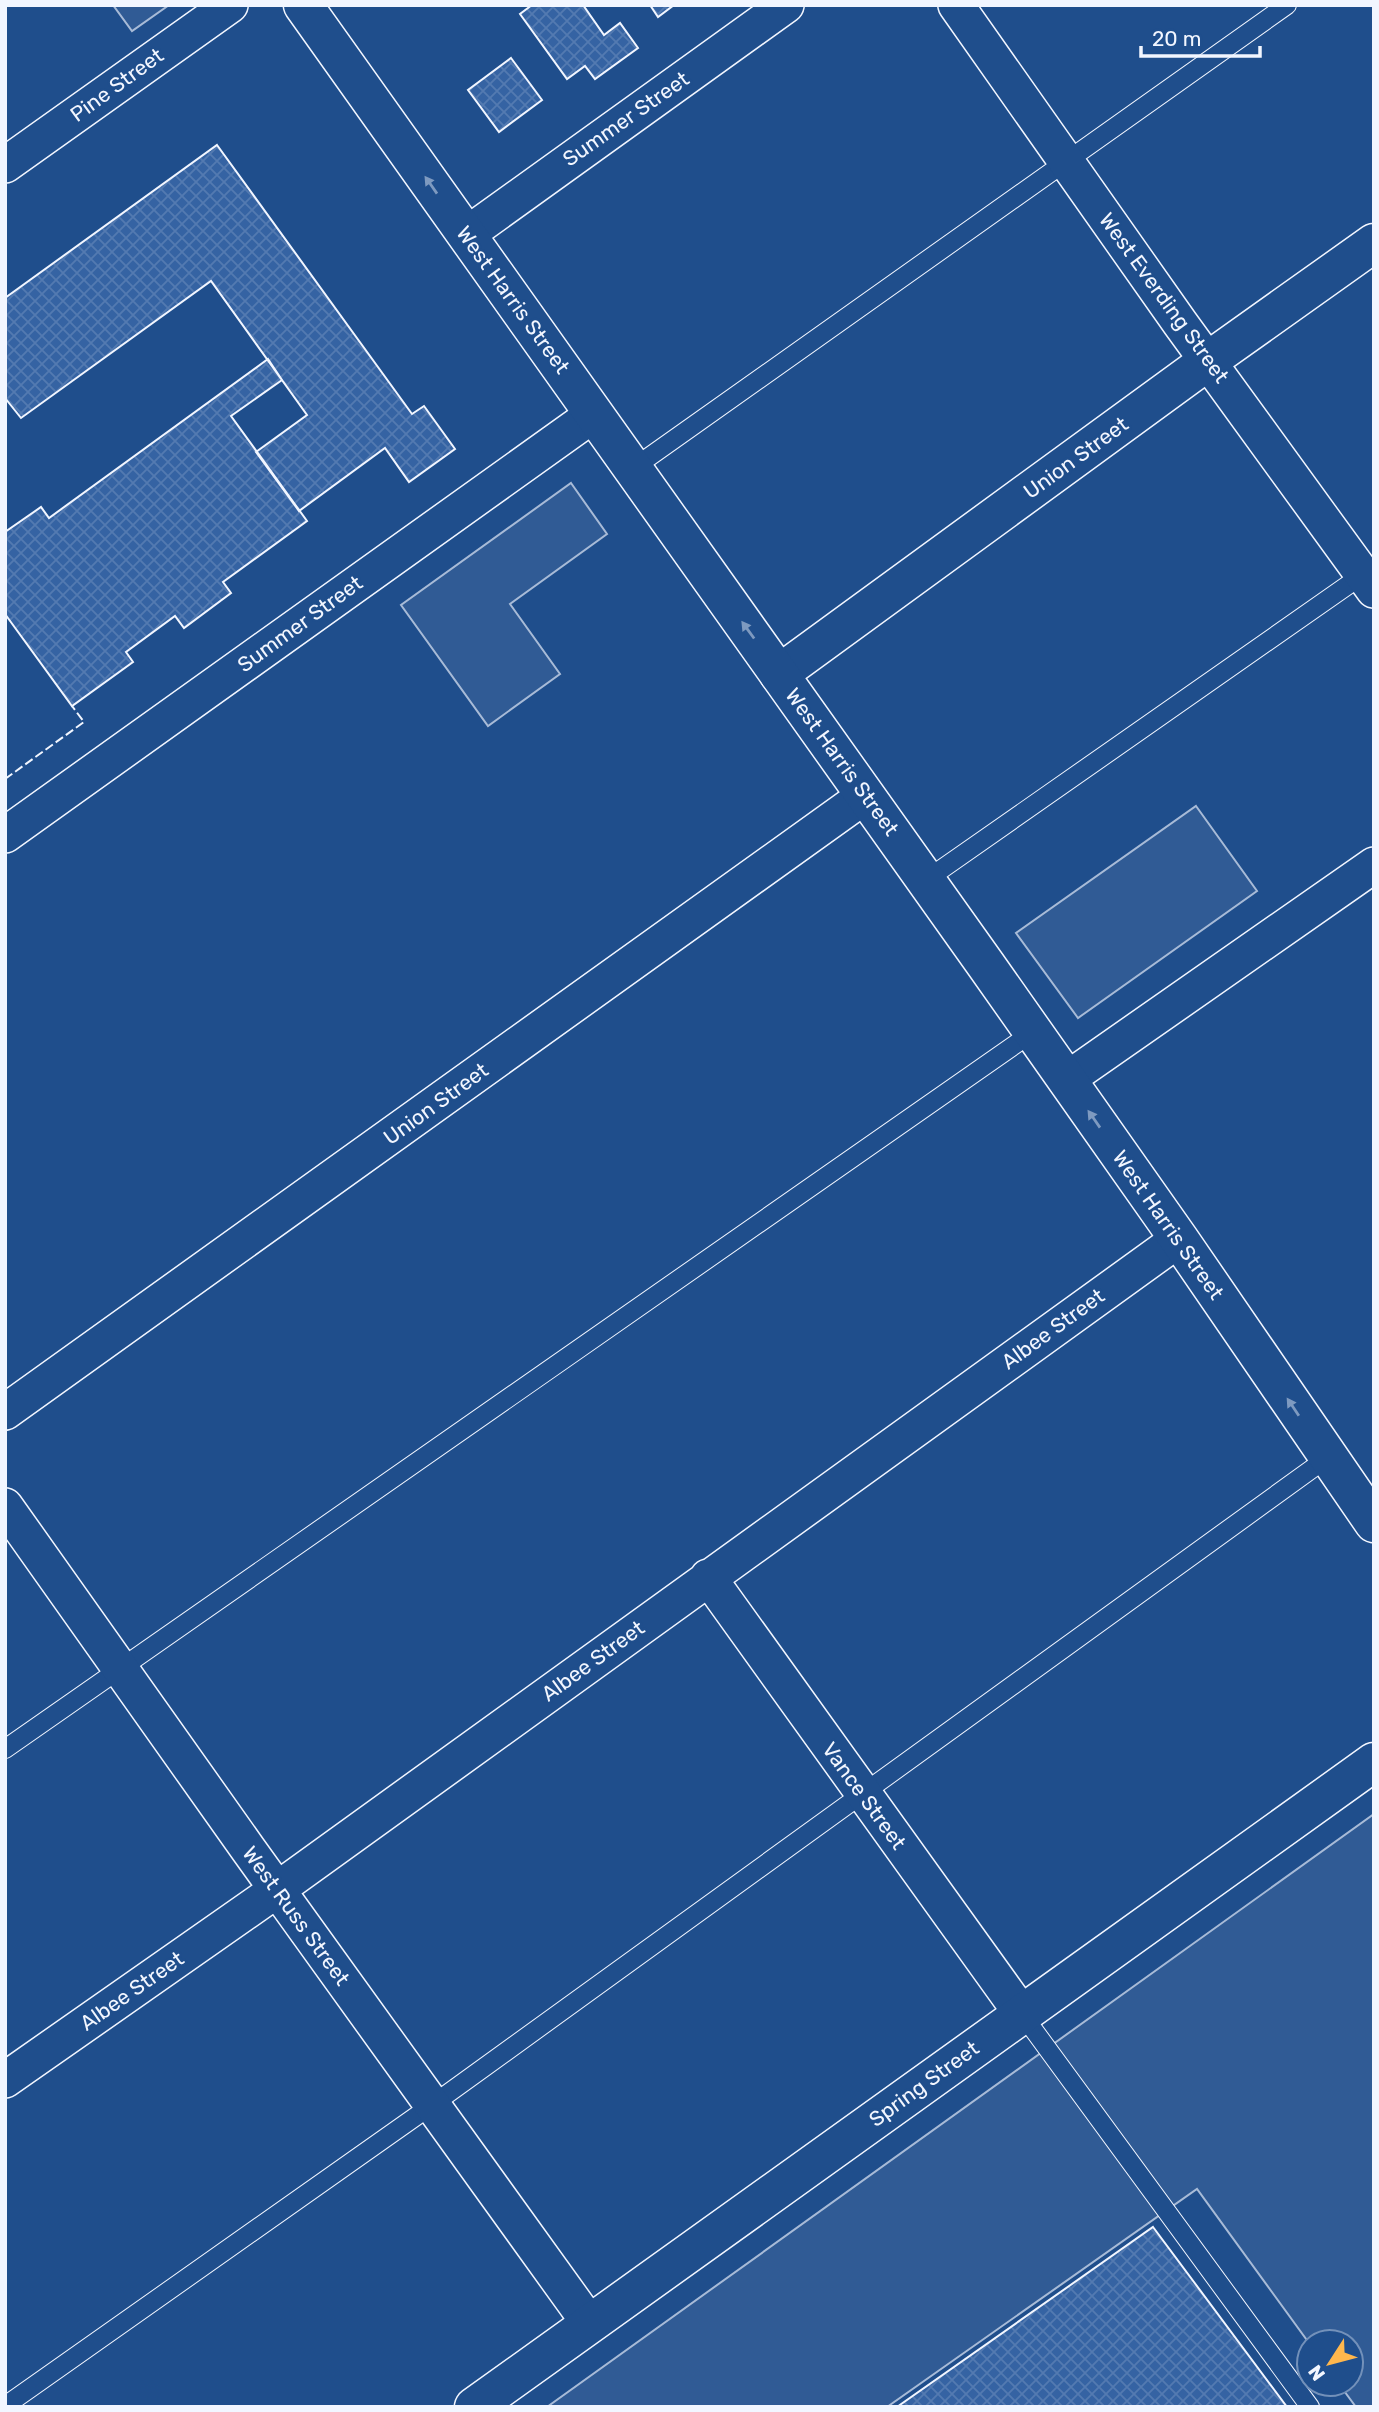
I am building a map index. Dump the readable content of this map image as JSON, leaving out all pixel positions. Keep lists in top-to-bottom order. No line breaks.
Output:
{"streets":{"main road":["West Harris Street","Union Street","Spring Street"],"street":["Pine Street","Summer Street","West Everding Street","Albee Street","Vance Street","West Russ Street"]},"crossings":[["Summer Street","West Harris Street"],["West Everding Street","Union Street"],["West Harris Street","Union Street"],["West Harris Street","Albee Street"],["Albee Street","Vance Street"],["Albee Street","West Russ Street"],["Vance Street","Spring Street"],["West Russ Street","Spring Street"]],"one_way":["West Harris Street"],"scale_bar":"20 m","north":"bottom left"}
